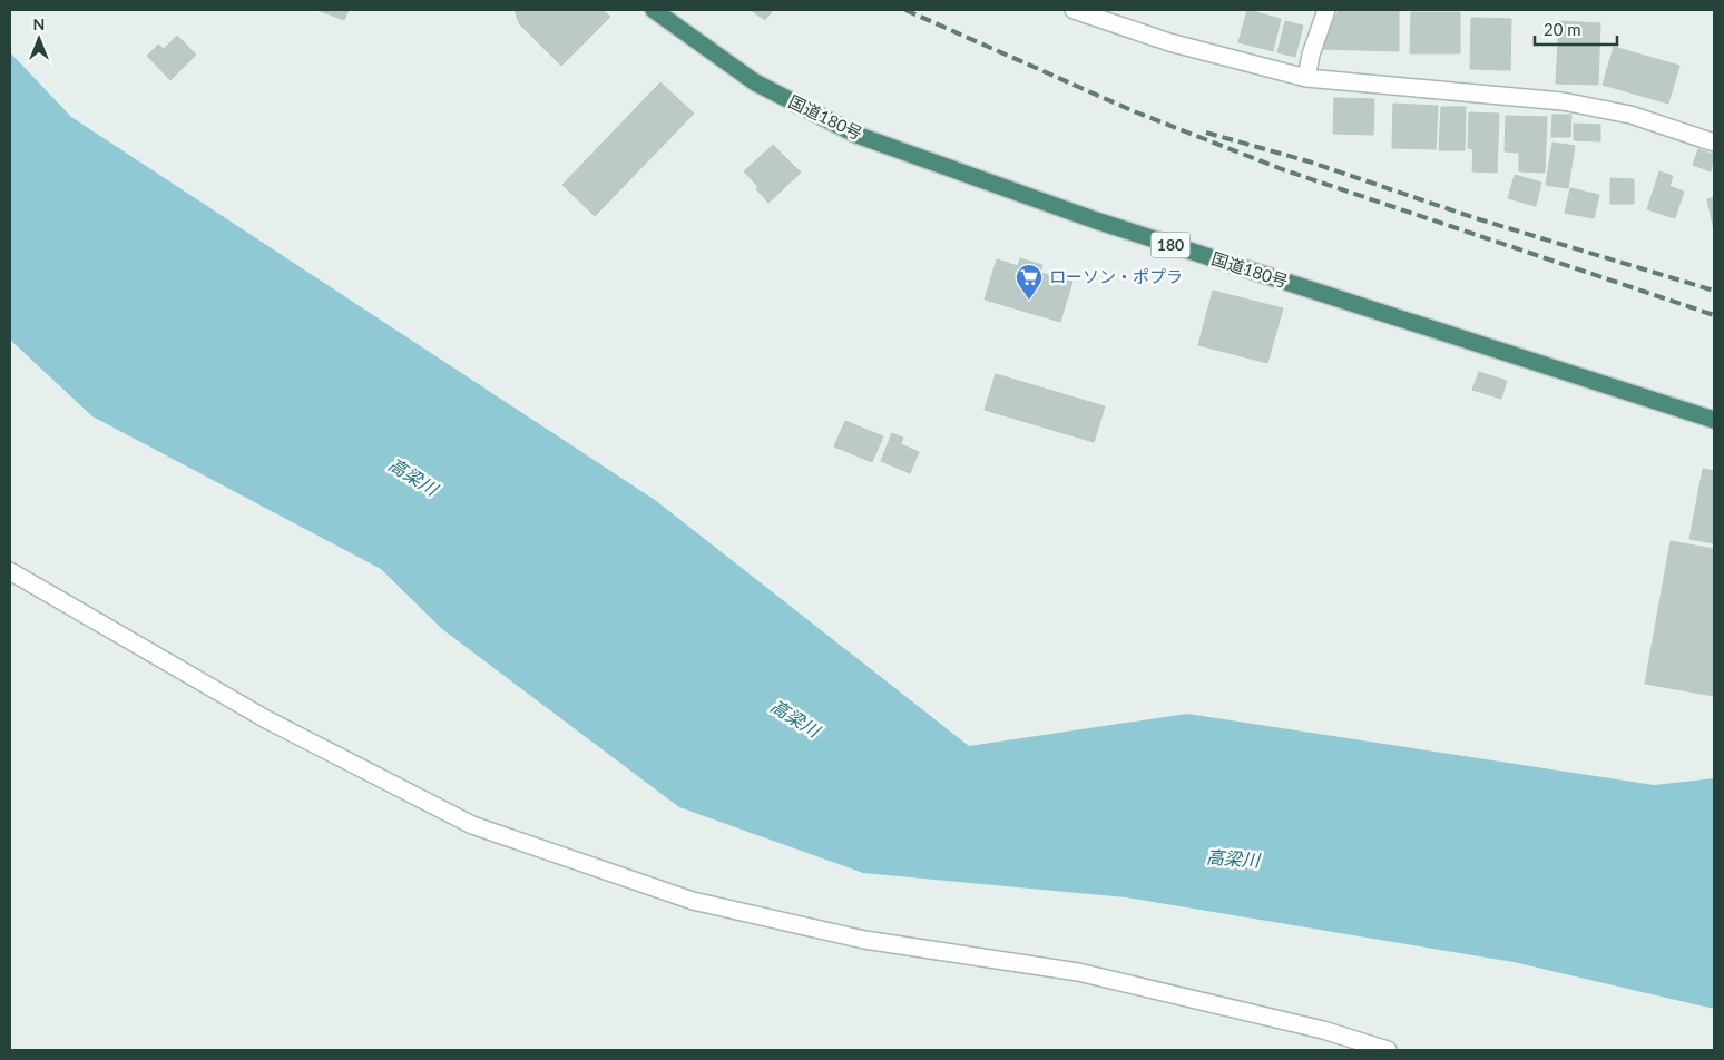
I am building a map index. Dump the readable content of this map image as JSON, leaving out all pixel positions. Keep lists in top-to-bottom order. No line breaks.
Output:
{"streets":{"highway":["国道180号","180"]},"water":["高梁川"],"places":{"supermarket":["ローソン・ポプラ"]},"scale_bar":"20 m","north":"top"}
